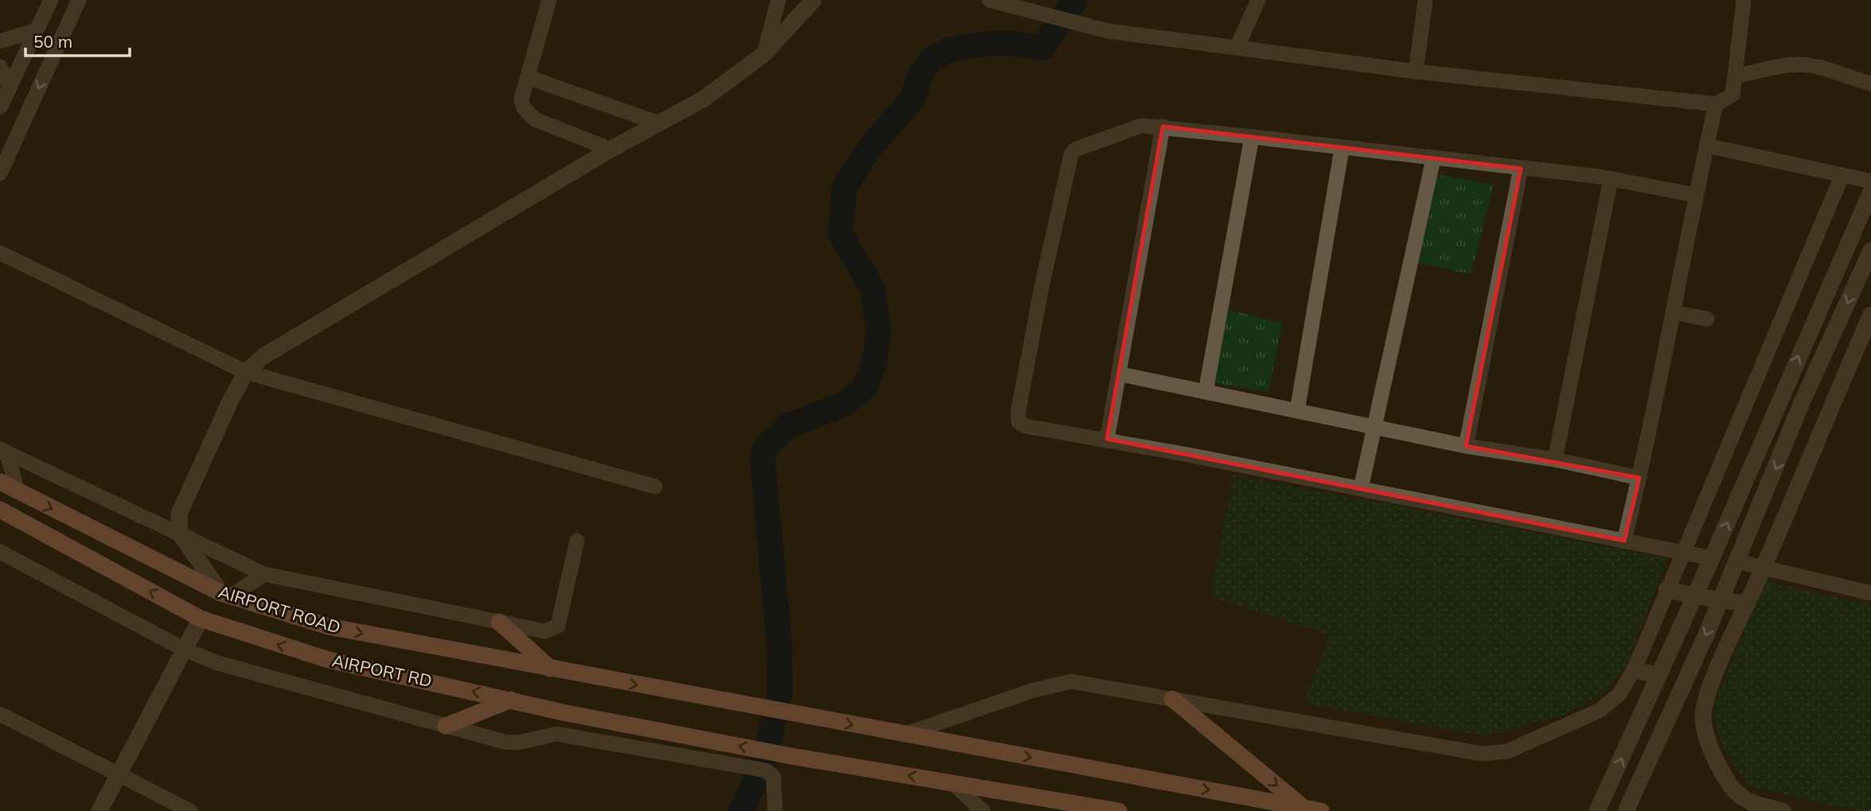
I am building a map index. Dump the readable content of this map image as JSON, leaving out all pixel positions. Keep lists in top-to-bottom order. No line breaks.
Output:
{"streets":{"main road":["AIRPORT ROAD","AIRPORT RD"]},"one_way":["AIRPORT ROAD","AIRPORT RD"],"scale_bar":"50 m"}
